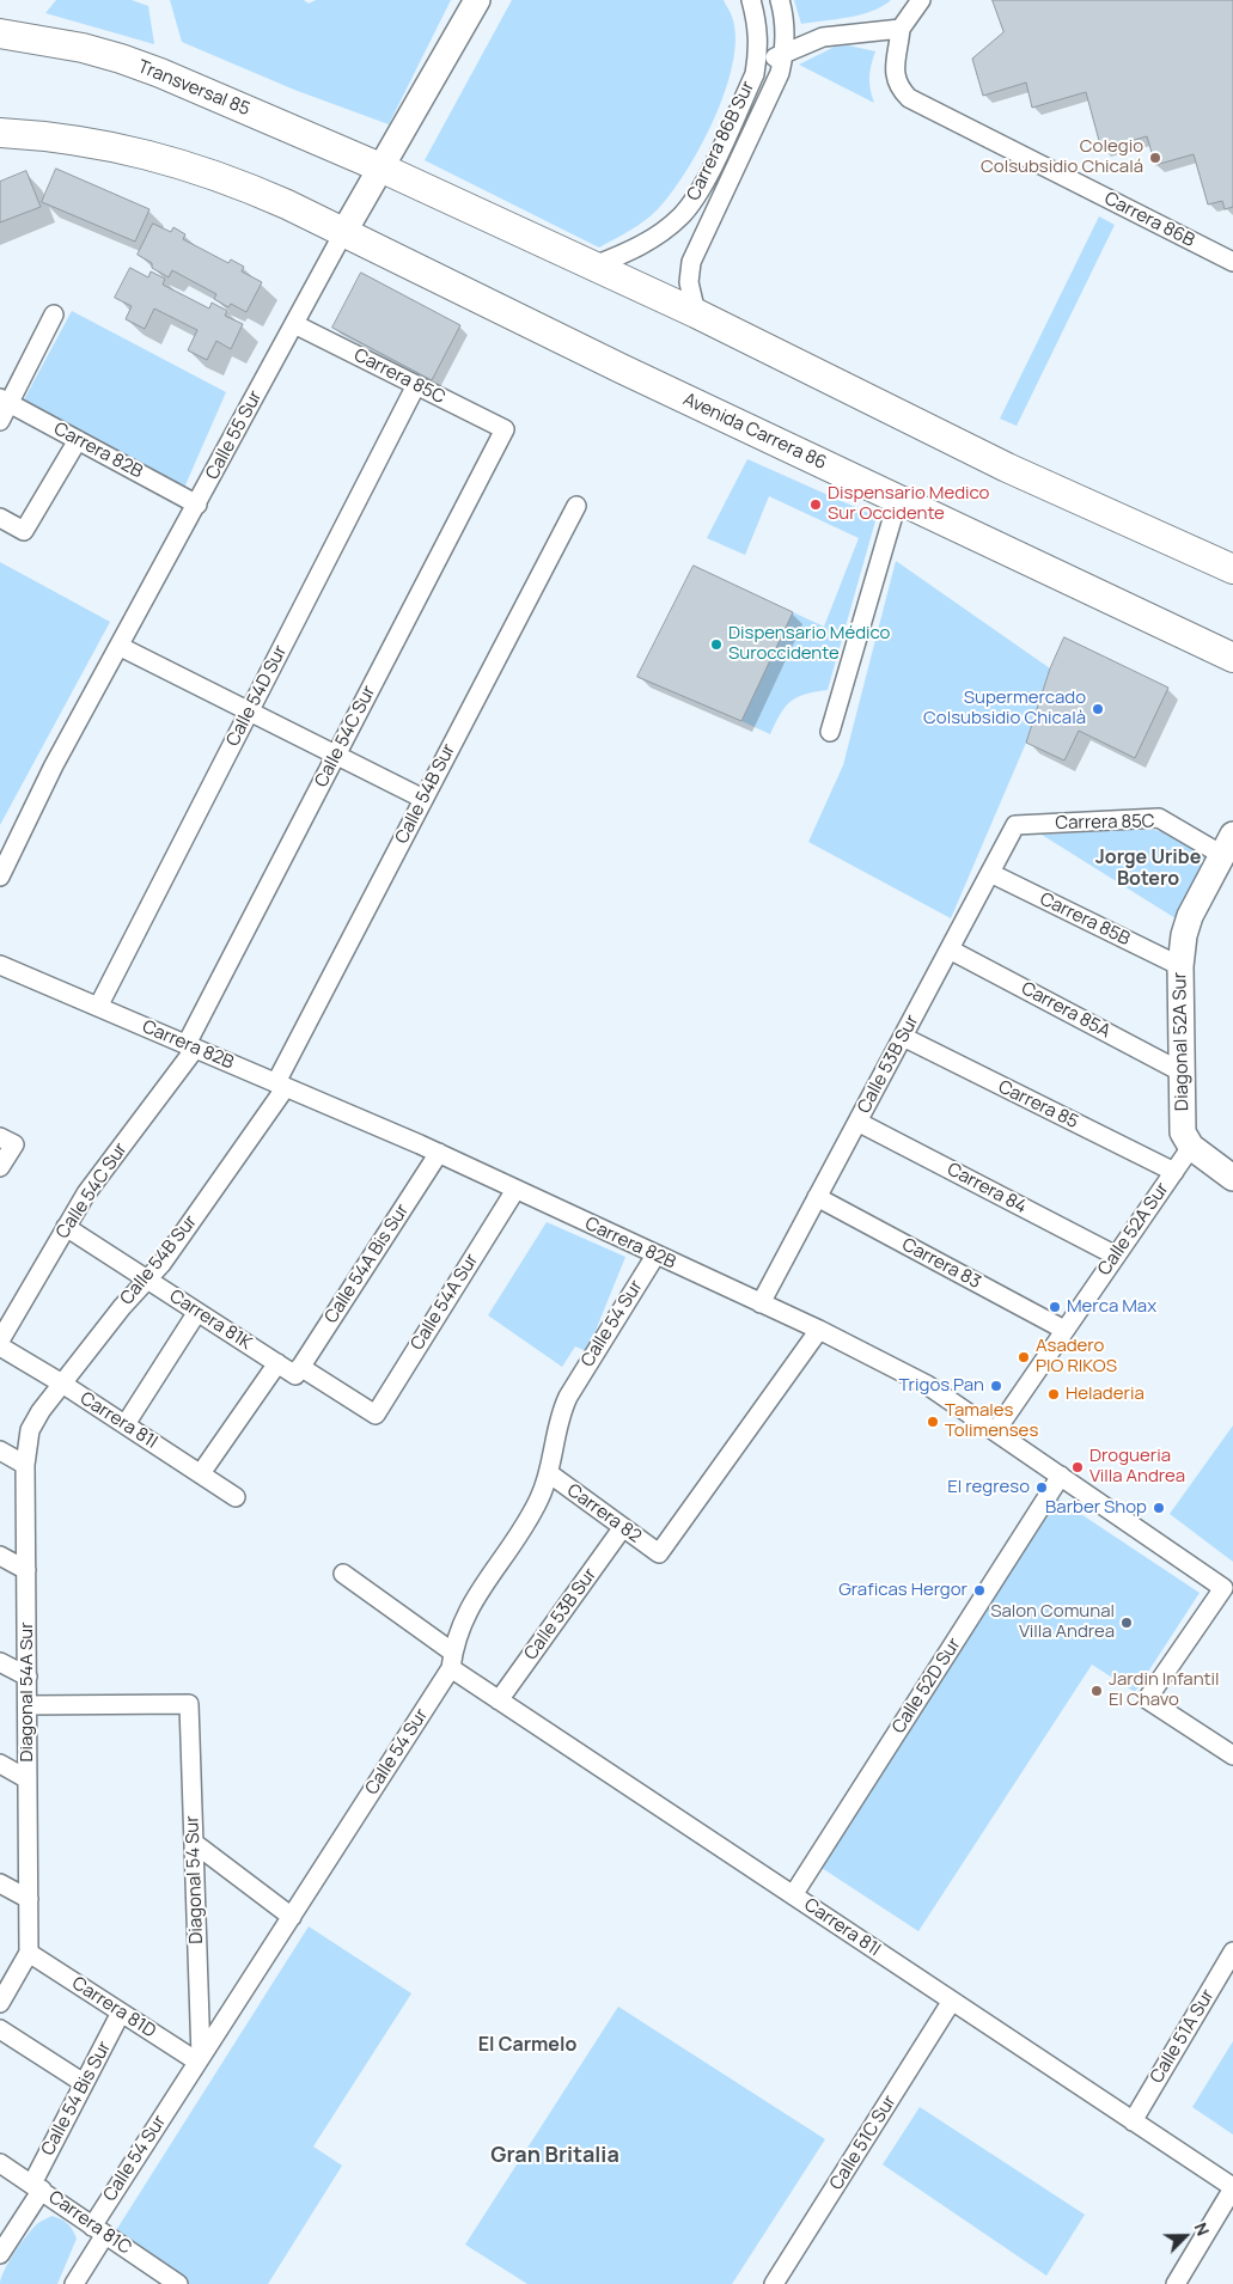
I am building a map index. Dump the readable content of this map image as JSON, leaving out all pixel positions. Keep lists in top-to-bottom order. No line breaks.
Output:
{"streets":{"main road":["Transversal 85","Avenida Carrera 86"],"street":["Carrera 86B Sur","Carrera 86B","Carrera 85C","Calle 55 Sur","Carrera 82B","Calle 54D Sur","Calle 54C Sur","Calle 54B Sur","Carrera 85B","Carrera 85A","Diagonal 52A Sur","Calle 53B Sur","Carrera 85","Carrera 84","Calle 52A Sur","Calle 54A Bis Sur","Carrera 83","Calle 54A Sur","Carrera 81K","Calle 54 Sur","Carrera 81I","Carrera 82","Calle 52D Sur","Diagonal 54A Sur","Diagonal 54 Sur","Carrera 81D","Calle 51A Sur","Calle 54 Bis Sur","Calle 51C Sur","Carrera 81C"]},"crossings":[["Transversal 85","Calle 55 Sur"],["Carrera 85C","Calle 55 Sur"],["Carrera 85C","Calle 54D Sur"],["Carrera 85C","Calle 54C Sur"],["Carrera 85C","Diagonal 52A Sur"],["Carrera 85C","Calle 53B Sur"],["Avenida Carrera 86","Calle 55 Sur"],["Calle 55 Sur","Carrera 82B"],["Carrera 82B","Calle 54D Sur"],["Carrera 82B","Calle 54C Sur"],["Carrera 82B","Calle 54B Sur"],["Carrera 82B","Calle 53B Sur"],["Carrera 82B","Calle 52A Sur"],["Carrera 82B","Calle 54A Bis Sur"],["Carrera 82B","Calle 54A Sur"],["Carrera 82B","Calle 54 Sur"],["Carrera 82B","Carrera 82"],["Carrera 82B","Calle 52D Sur"],["Calle 54C Sur","Carrera 81K"],["Calle 54B Sur","Carrera 81K"],["Calle 54B Sur","Carrera 81I"],["Calle 54B Sur","Diagonal 54A Sur"],["Carrera 85B","Diagonal 52A Sur"],["Carrera 85B","Calle 53B Sur"],["Carrera 85A","Diagonal 52A Sur"],["Carrera 85A","Calle 53B Sur"],["Diagonal 52A Sur","Calle 52A Sur"],["Calle 53B Sur","Carrera 85"],["Calle 53B Sur","Carrera 84"],["Calle 53B Sur","Carrera 83"],["Calle 53B Sur","Carrera 81I"],["Calle 53B Sur","Carrera 82"],["Carrera 85","Calle 52A Sur"],["Carrera 84","Calle 52A Sur"],["Calle 52A Sur","Carrera 83"],["Calle 54A Bis Sur","Carrera 81K"],["Calle 54A Sur","Carrera 81K"],["Calle 54 Sur","Carrera 81I"],["Calle 54 Sur","Carrera 82"],["Calle 54 Sur","Diagonal 54 Sur"],["Calle 54 Sur","Carrera 81D"],["Calle 54 Sur","Carrera 81C"],["Carrera 81I","Calle 52D Sur"],["Carrera 81I","Calle 51A Sur"],["Carrera 81I","Calle 51C Sur"],["Diagonal 54A Sur","Diagonal 54 Sur"],["Diagonal 54A Sur","Carrera 81D"],["Diagonal 54 Sur","Carrera 81D"],["Carrera 81D","Calle 54 Bis Sur"],["Calle 54 Bis Sur","Carrera 81C"]],"districts":["Jorge Uribe Botero","El Carmelo","Gran Britalia"],"places":["Colegio Colsubsidio Chicalá","Dispensario Medico Sur Occidente","Dispensario Médico Suroccidente","Supermercado Colsubsidio Chicalà","Merca Max","Asadero PIO RIKOS","Trigos Pan","Heladeria","Tamales Tolimenses","Drogueria Villa Andrea","El regreso","Barber Shop","Graficas Hergor","Salon Comunal Villa Andrea","Jardin Infantil El Chavo"],"north":"top right"}
